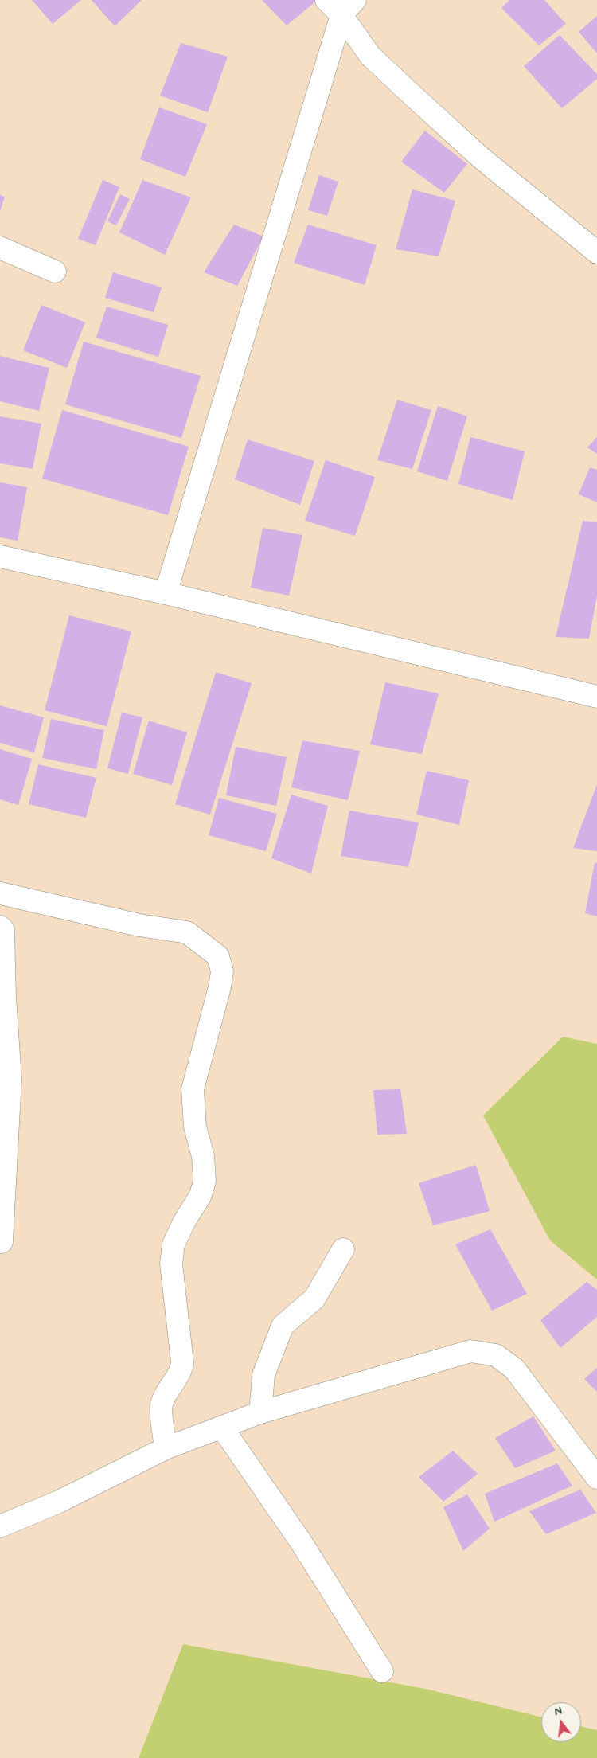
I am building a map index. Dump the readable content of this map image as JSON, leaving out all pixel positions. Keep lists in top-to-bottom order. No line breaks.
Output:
{"north":"top"}
